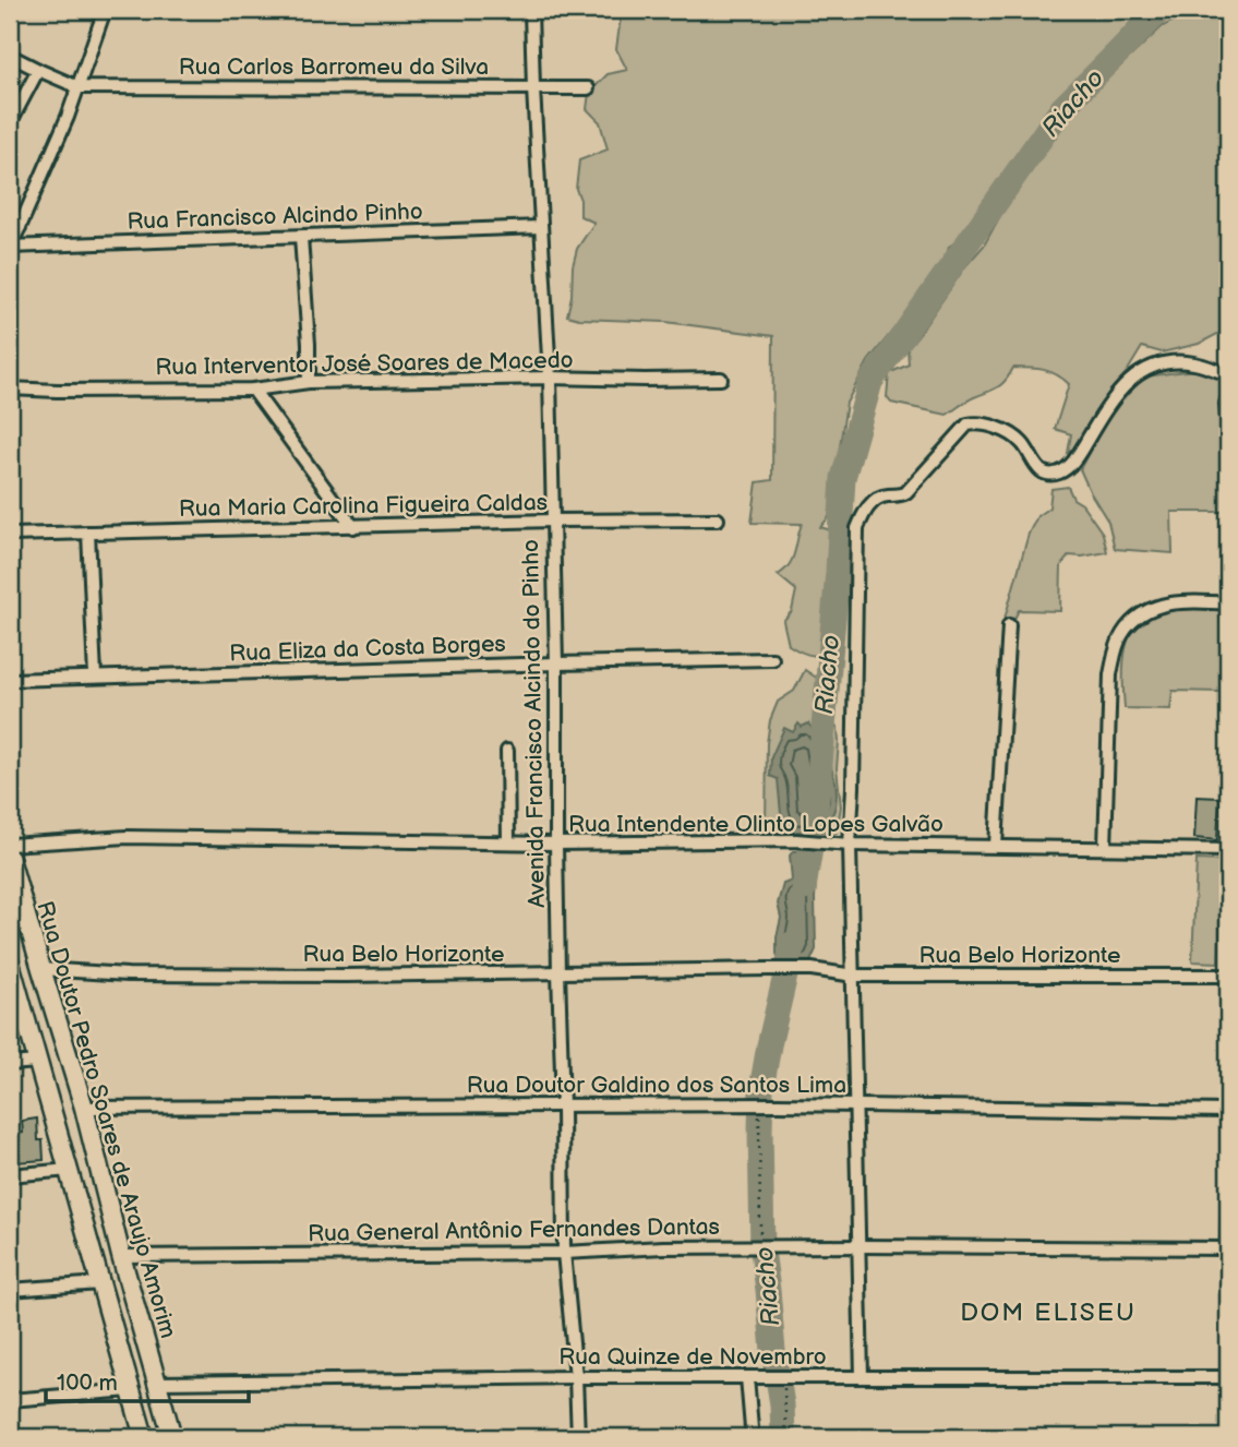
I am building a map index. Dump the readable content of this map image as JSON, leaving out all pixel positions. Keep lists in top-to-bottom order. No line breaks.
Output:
{"streets":{"street":["Rua Carlos Barromeu da Silva","Rua Francisco Alcindo Pinho","Rua Interventor José Soares de Macedo","Rua Maria Carolina Figueira Caldas","Rua Eliza da Costa Borges","Avenida Francisco Alcindo do Pinho","Rua Intendente Olinto Lopes Galvão","Rua Belo Horizonte","Rua Doutor Galdino dos Santos Lima","Rua Doutor Pedro Soares de Araujo Amorim","Rua General Antônio Fernandes Dantas","Rua Quinze de Novembro"]},"crossings":[["Rua Carlos Barromeu da Silva","Avenida Francisco Alcindo do Pinho"],["Rua Francisco Alcindo Pinho","Avenida Francisco Alcindo do Pinho"],["Rua Interventor José Soares de Macedo","Avenida Francisco Alcindo do Pinho"],["Rua Maria Carolina Figueira Caldas","Avenida Francisco Alcindo do Pinho"],["Rua Eliza da Costa Borges","Avenida Francisco Alcindo do Pinho"],["Avenida Francisco Alcindo do Pinho","Rua Intendente Olinto Lopes Galvão"],["Avenida Francisco Alcindo do Pinho","Rua Belo Horizonte"],["Avenida Francisco Alcindo do Pinho","Rua Doutor Galdino dos Santos Lima"],["Avenida Francisco Alcindo do Pinho","Rua General Antônio Fernandes Dantas"],["Avenida Francisco Alcindo do Pinho","Rua Quinze de Novembro"],["Rua Belo Horizonte","Rua Doutor Pedro Soares de Araujo Amorim"],["Rua Doutor Galdino dos Santos Lima","Rua Doutor Pedro Soares de Araujo Amorim"],["Rua Doutor Pedro Soares de Araujo Amorim","Rua General Antônio Fernandes Dantas"],["Rua Doutor Pedro Soares de Araujo Amorim","Rua Quinze de Novembro"]],"districts":["DOM ELISEU"],"water":["Riacho"],"scale_bar":"100 m"}
